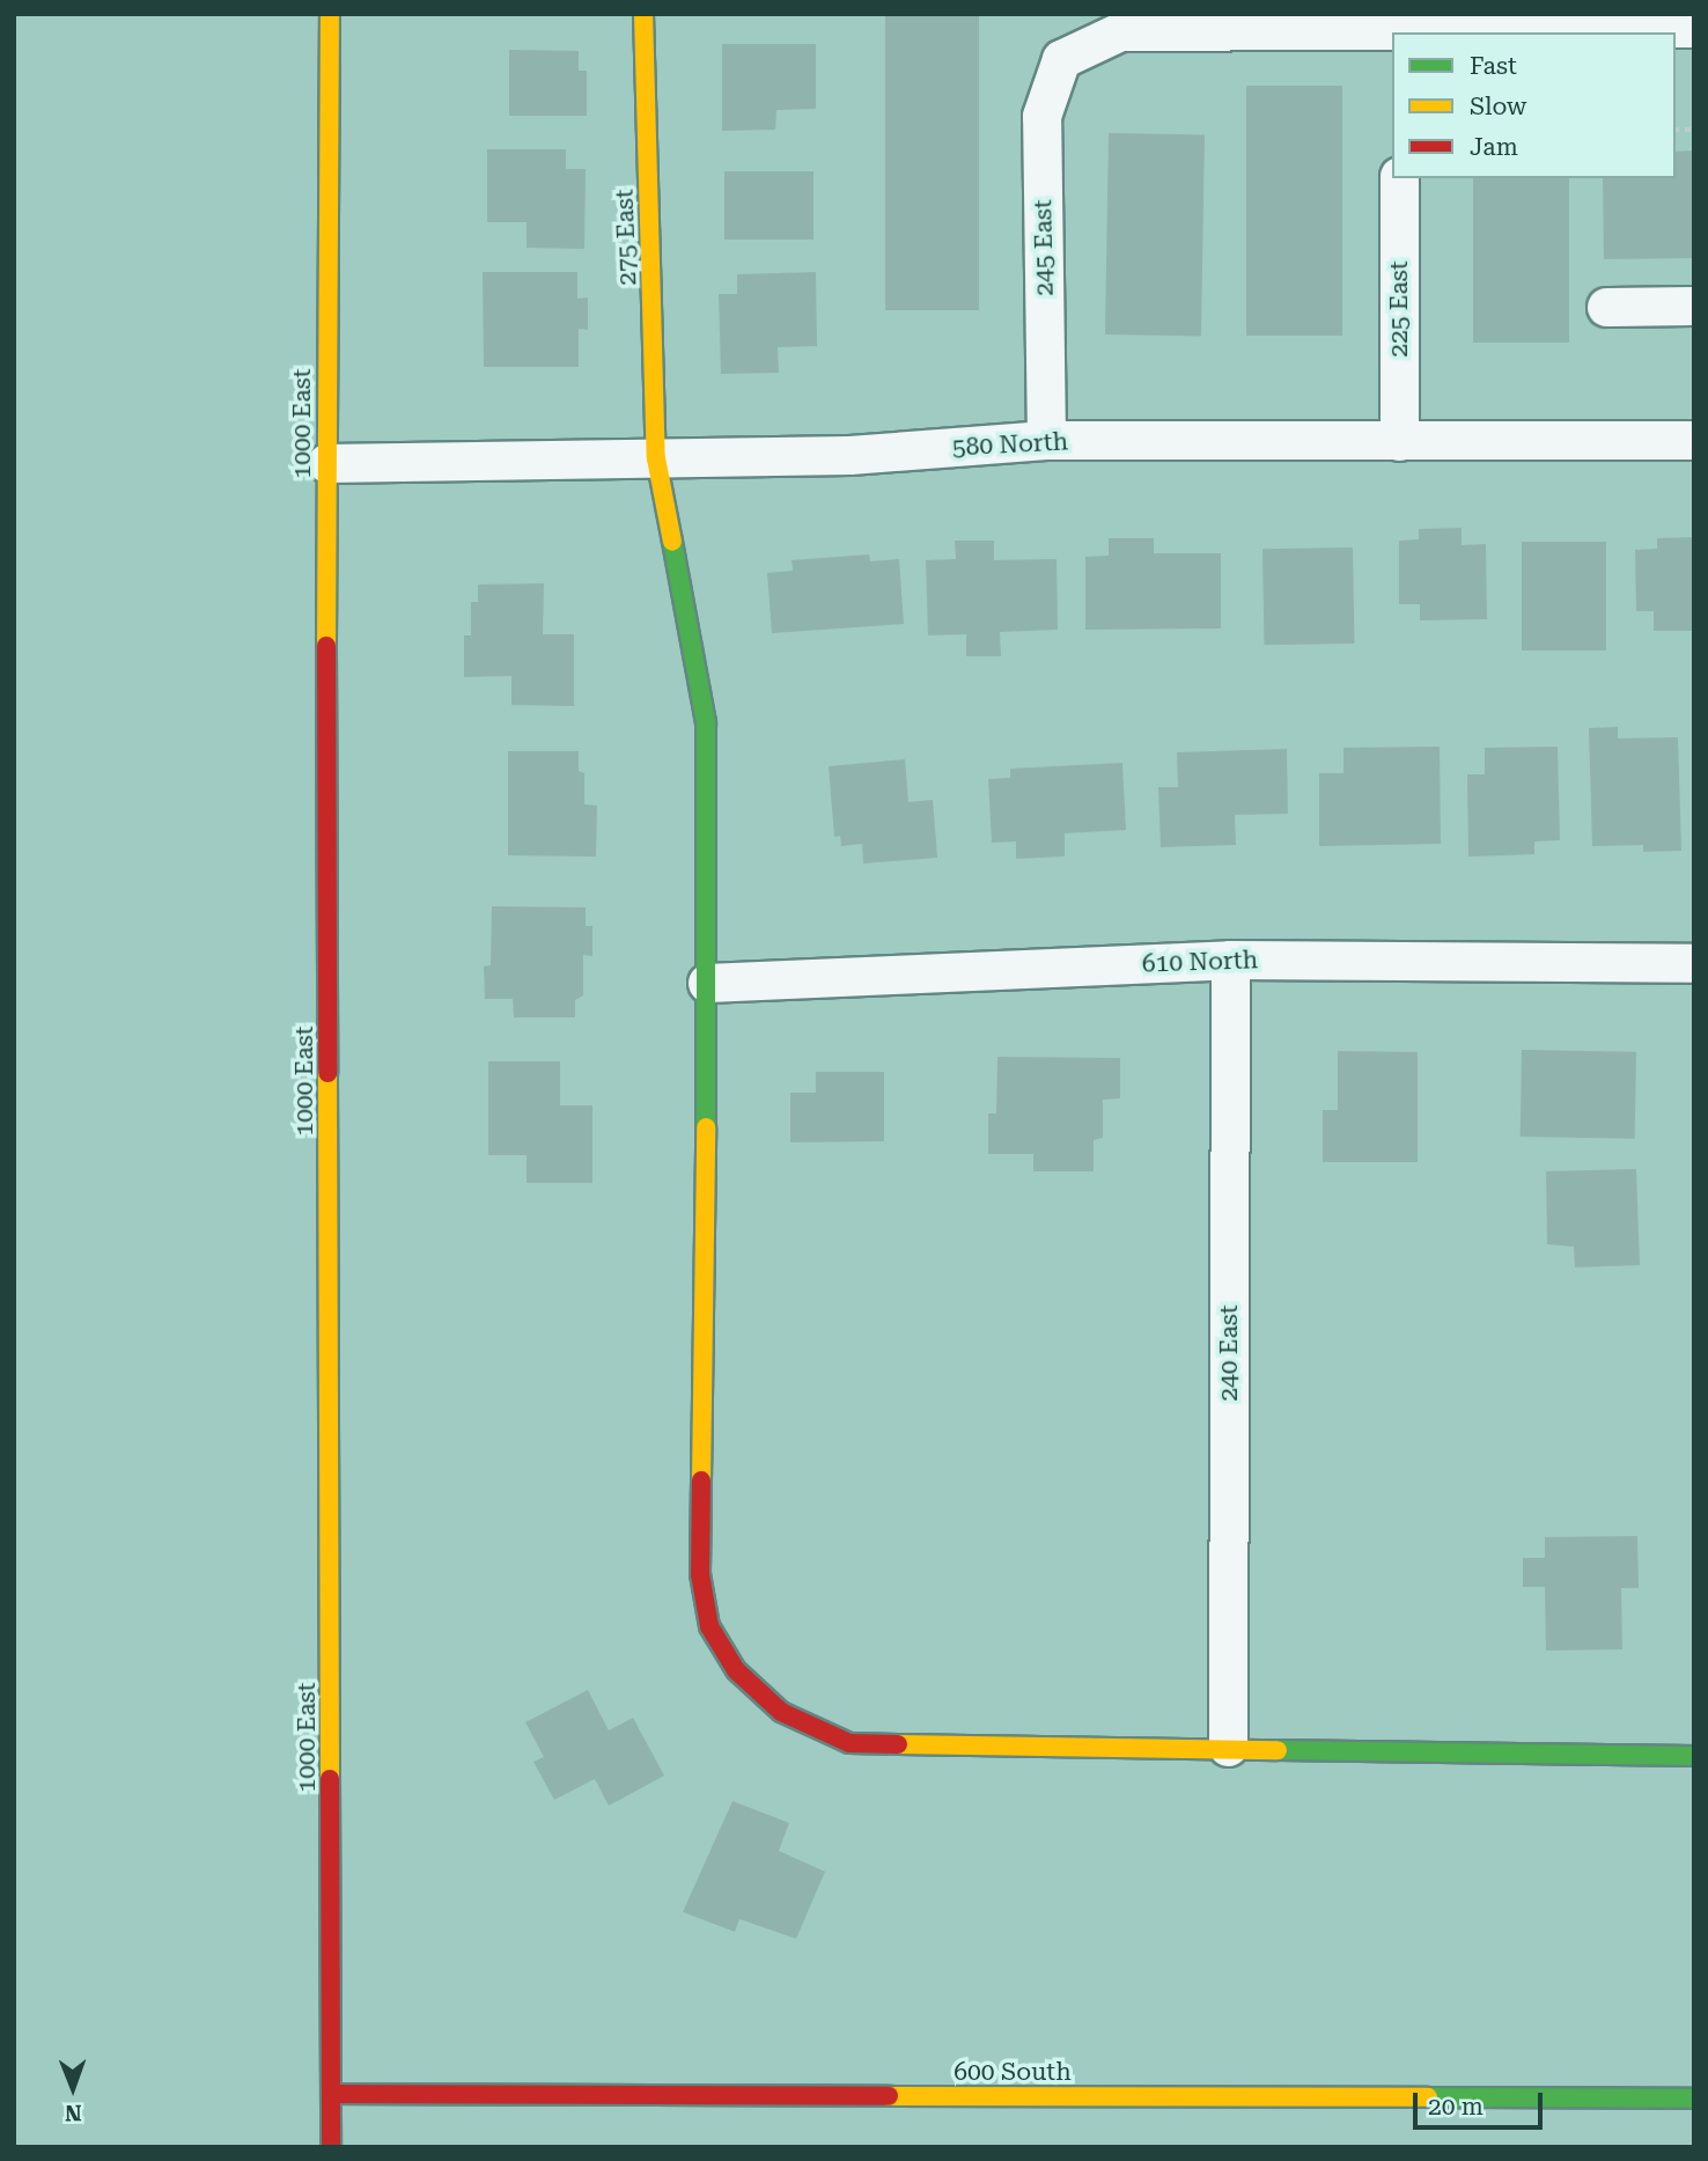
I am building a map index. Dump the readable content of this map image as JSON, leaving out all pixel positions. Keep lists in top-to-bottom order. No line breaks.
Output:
{"streets":{"street":["275 East","245 East","225 East","1000 East","580 North","610 North","240 East","600 South"]},"crossings":[["275 East","580 North"],["275 East","610 North"],["275 East","240 East"],["245 East","580 North"],["225 East","580 North"],["1000 East","580 North"],["1000 East","600 South"],["610 North","240 East"]],"legend":["Fast","Slow","Jam"],"scale_bar":"20 m","north":"bottom"}
